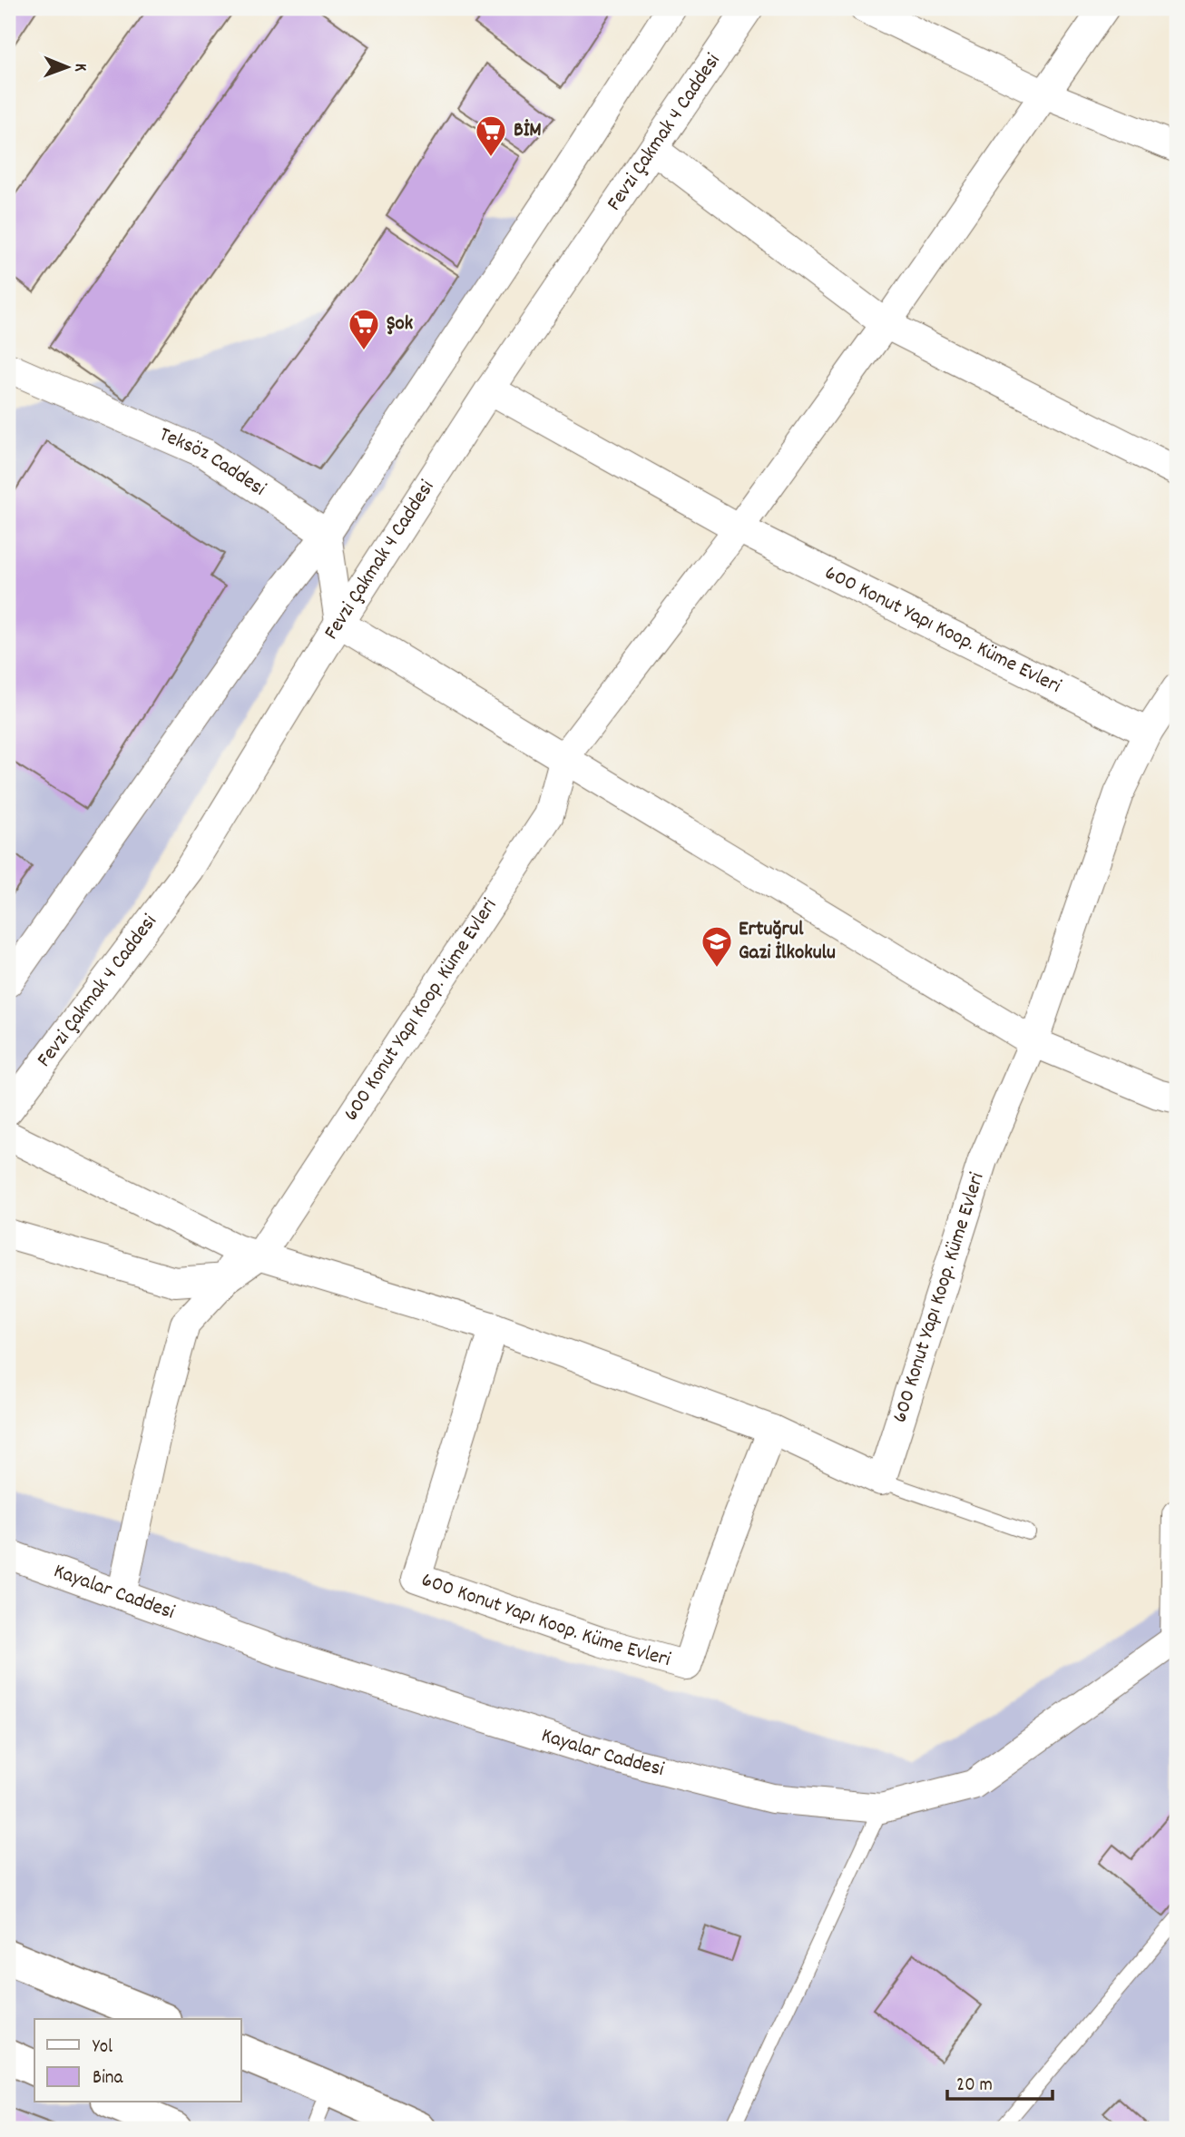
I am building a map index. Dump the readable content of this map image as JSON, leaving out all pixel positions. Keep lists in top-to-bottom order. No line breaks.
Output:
{"streets":{"street":["Fevzi Çakmak 4 Caddesi","Teksöz Caddesi","600 Konut Yapı Koop. Küme Evleri","Kayalar Caddesi"]},"crossings":[["Fevzi Çakmak 4 Caddesi","600 Konut Yapı Koop. Küme Evleri"],["600 Konut Yapı Koop. Küme Evleri","Kayalar Caddesi"]],"places":{"supermarket":["BİM","Şok"],"school or university":["Ertuğrul Gazi İlkokulu"]},"legend":["Yol","Bina"],"scale_bar":"20 m","north":"right"}
